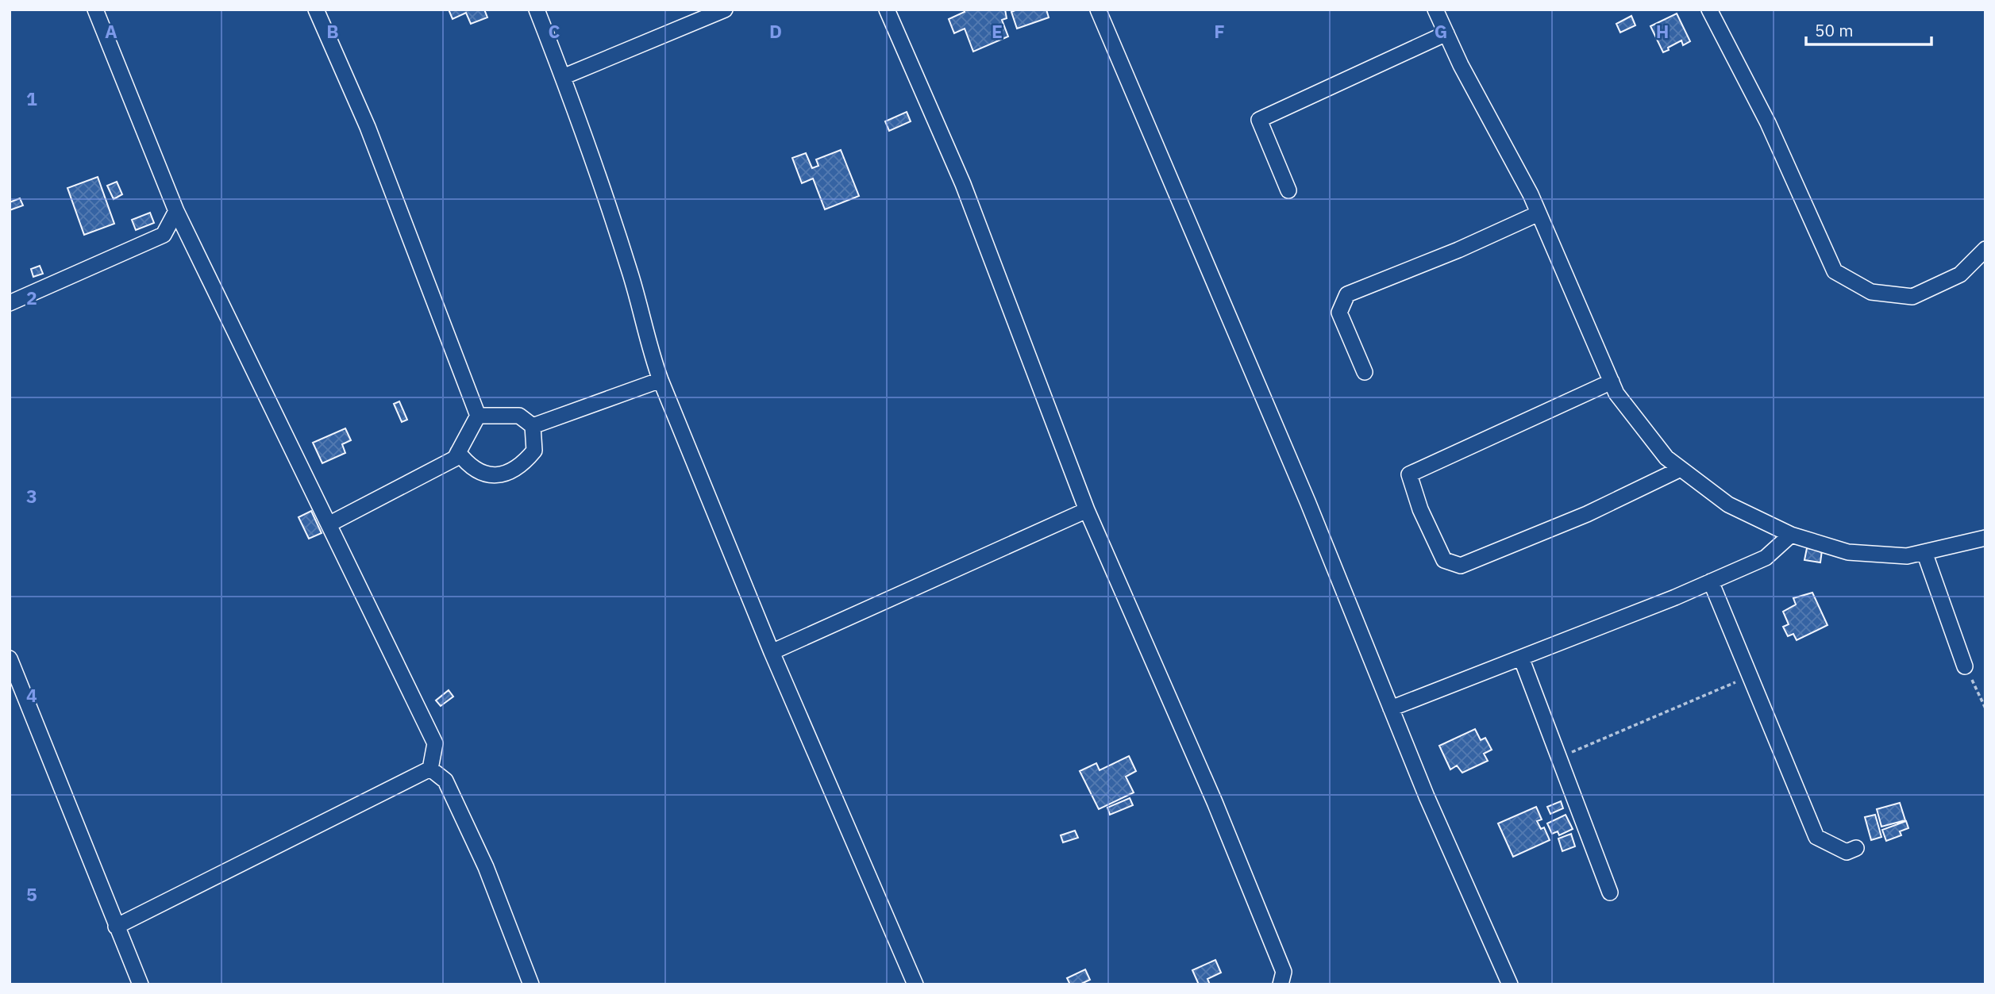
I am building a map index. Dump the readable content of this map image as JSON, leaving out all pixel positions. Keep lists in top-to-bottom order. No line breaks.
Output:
{"scale_bar":"50 m","grid":{"columns":["A","B","C","D","E","F","G","H"],"rows":["1","2","3","4","5"]}}
